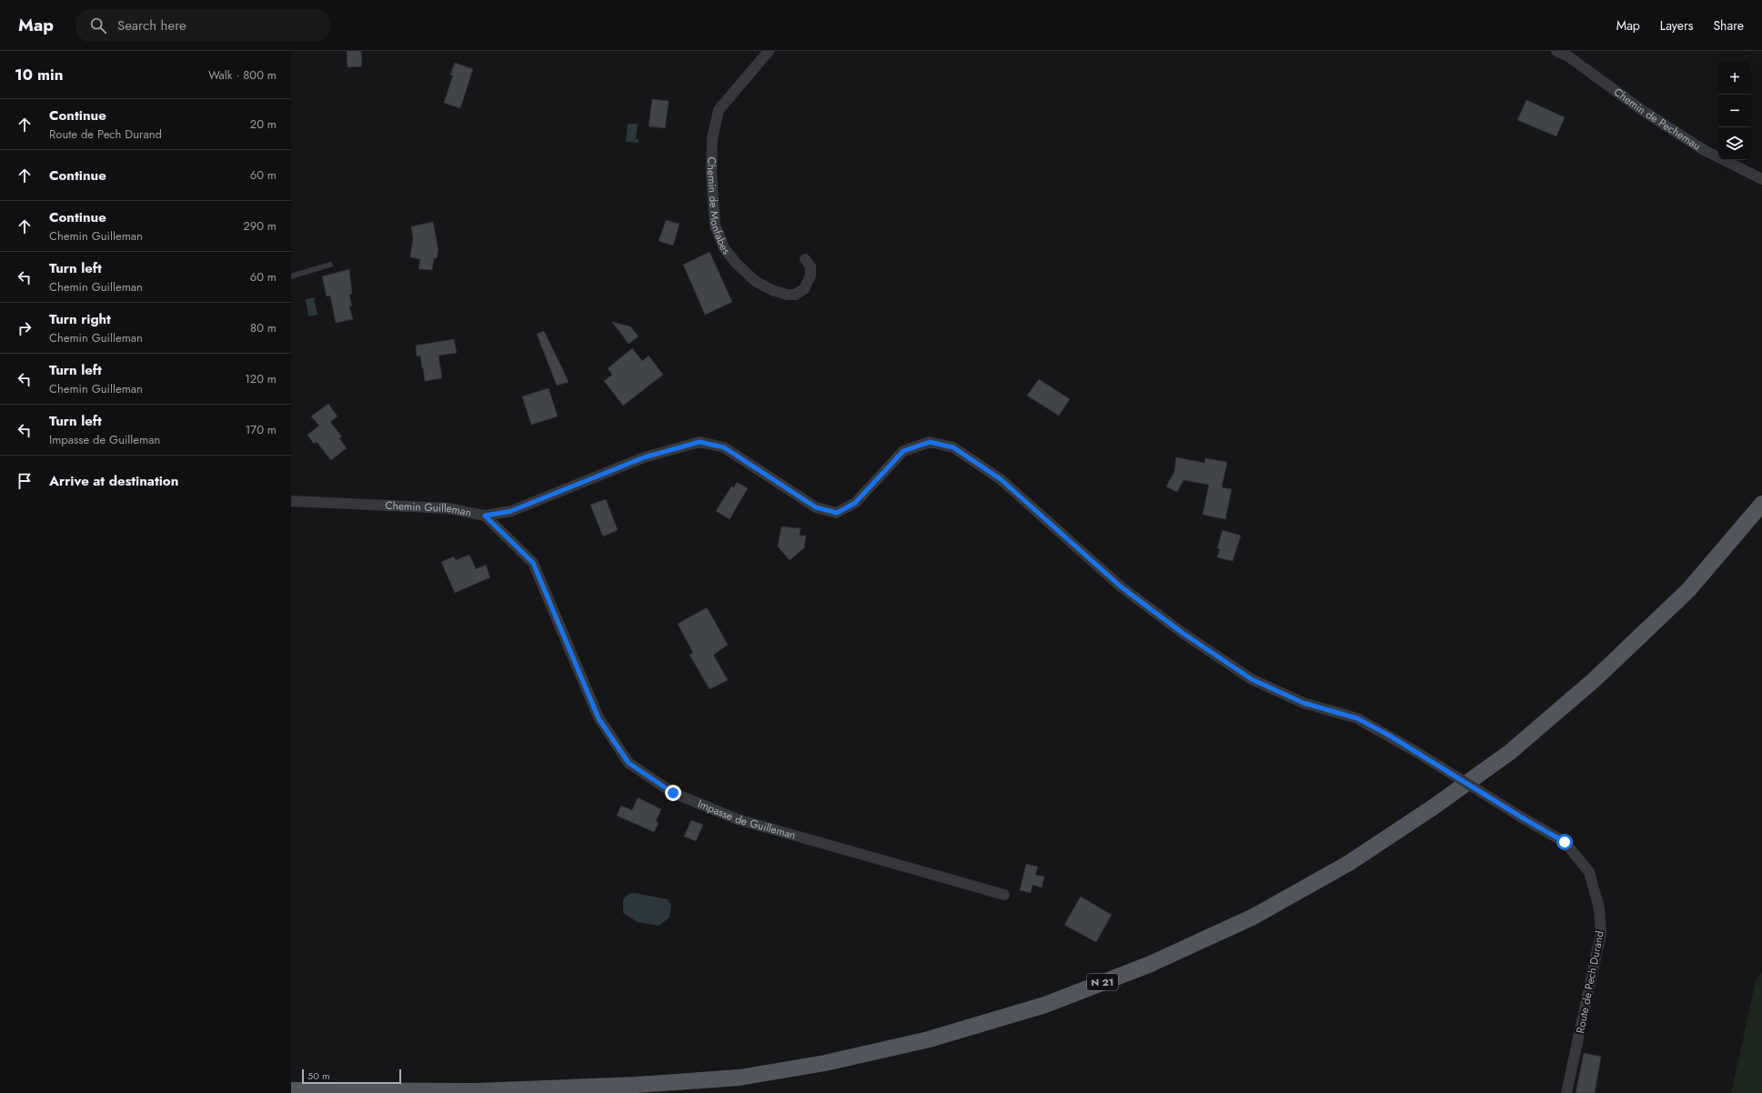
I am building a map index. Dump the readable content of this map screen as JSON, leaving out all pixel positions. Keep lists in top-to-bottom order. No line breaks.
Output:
{"streets":{"main road":["N 21"],"street":["Chemin de Pechemau","Chemin de Monfabes","Chemin Guilleman","Impasse de Guilleman","Route de Pech Durand"]},"crossings":[["Chemin Guilleman","Impasse de Guilleman"],["Chemin Guilleman","Route de Pech Durand"]],"scale_bar":"50 m","page":{"header":"Map","search":"Search here","nav":["Map","Layers","Share"],"heading":["10 min","Walk · 800 m"],"map_buttons":["+","−"],"list":[["Continue","Route de Pech Durand","20 m"],["Continue","60 m"],["Continue","Chemin Guilleman","290 m"],["Turn left","Chemin Guilleman","60 m"],["Turn right","Chemin Guilleman","80 m"],["Turn left","Chemin Guilleman","120 m"],["Turn left","Impasse de Guilleman","170 m"],"Arrive at destination"],"scale":"50 m"}}
